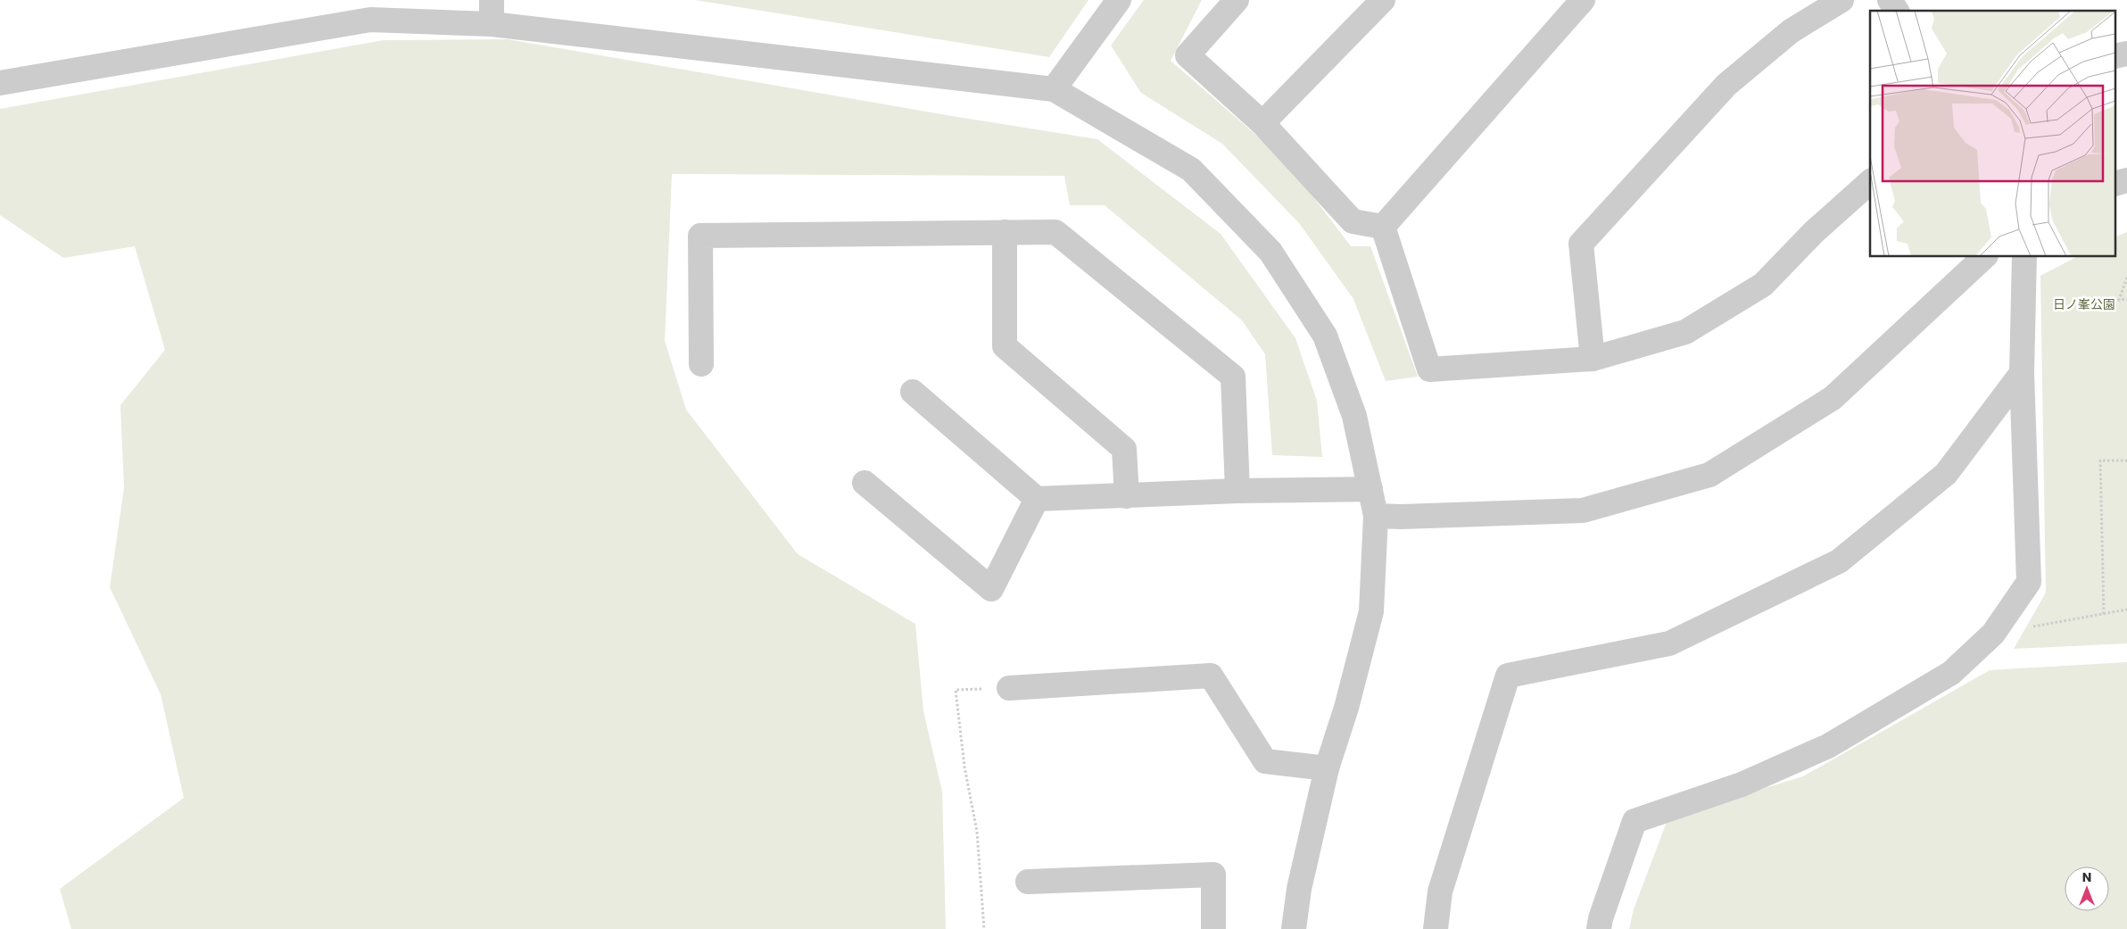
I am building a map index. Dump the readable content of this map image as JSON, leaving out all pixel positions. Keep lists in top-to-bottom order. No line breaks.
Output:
{"parks":["日ノ峯公園"],"north":"top"}
